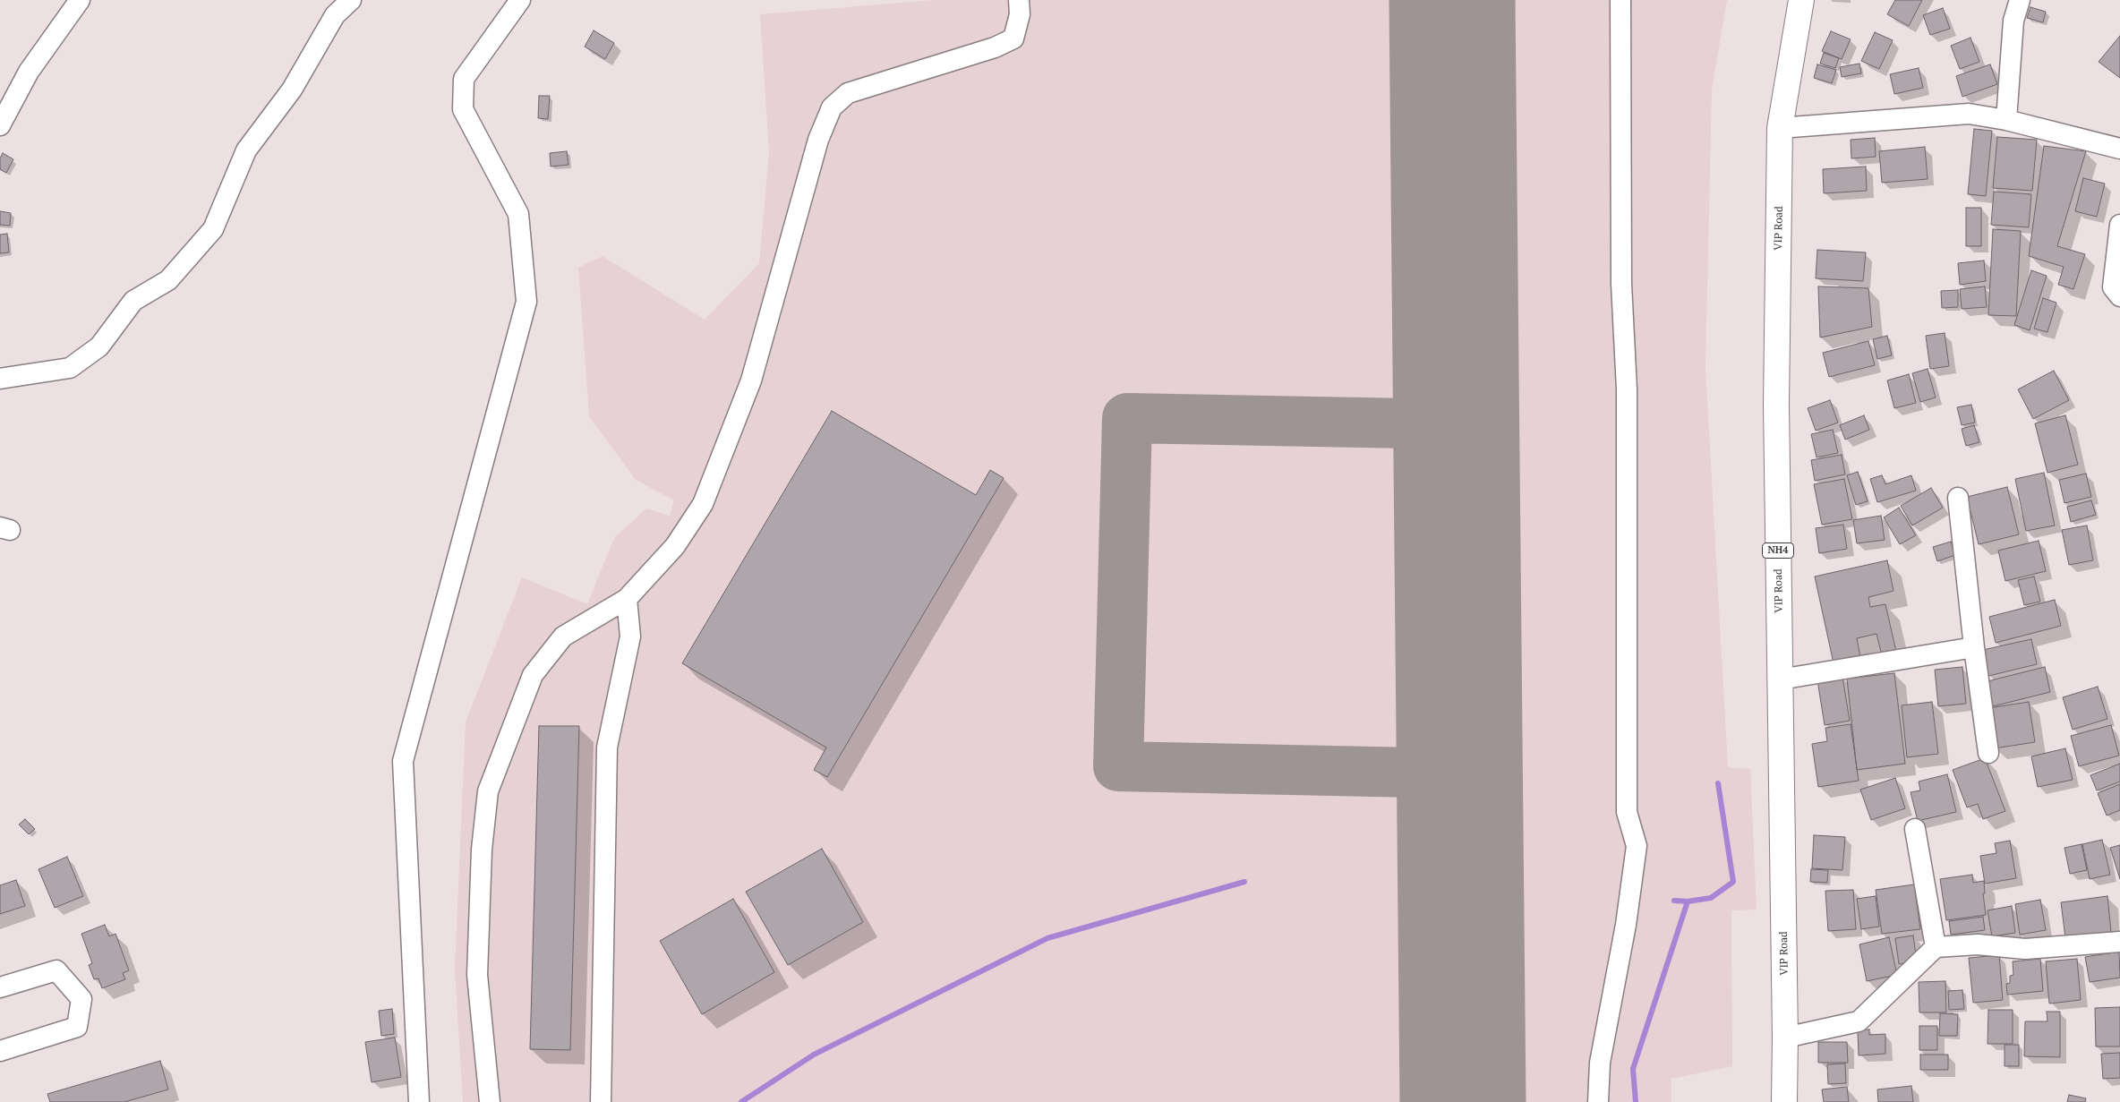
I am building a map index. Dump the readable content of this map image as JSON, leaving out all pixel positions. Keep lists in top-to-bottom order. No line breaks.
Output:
{"streets":{"highway":["VIP Road","NH4"]}}
